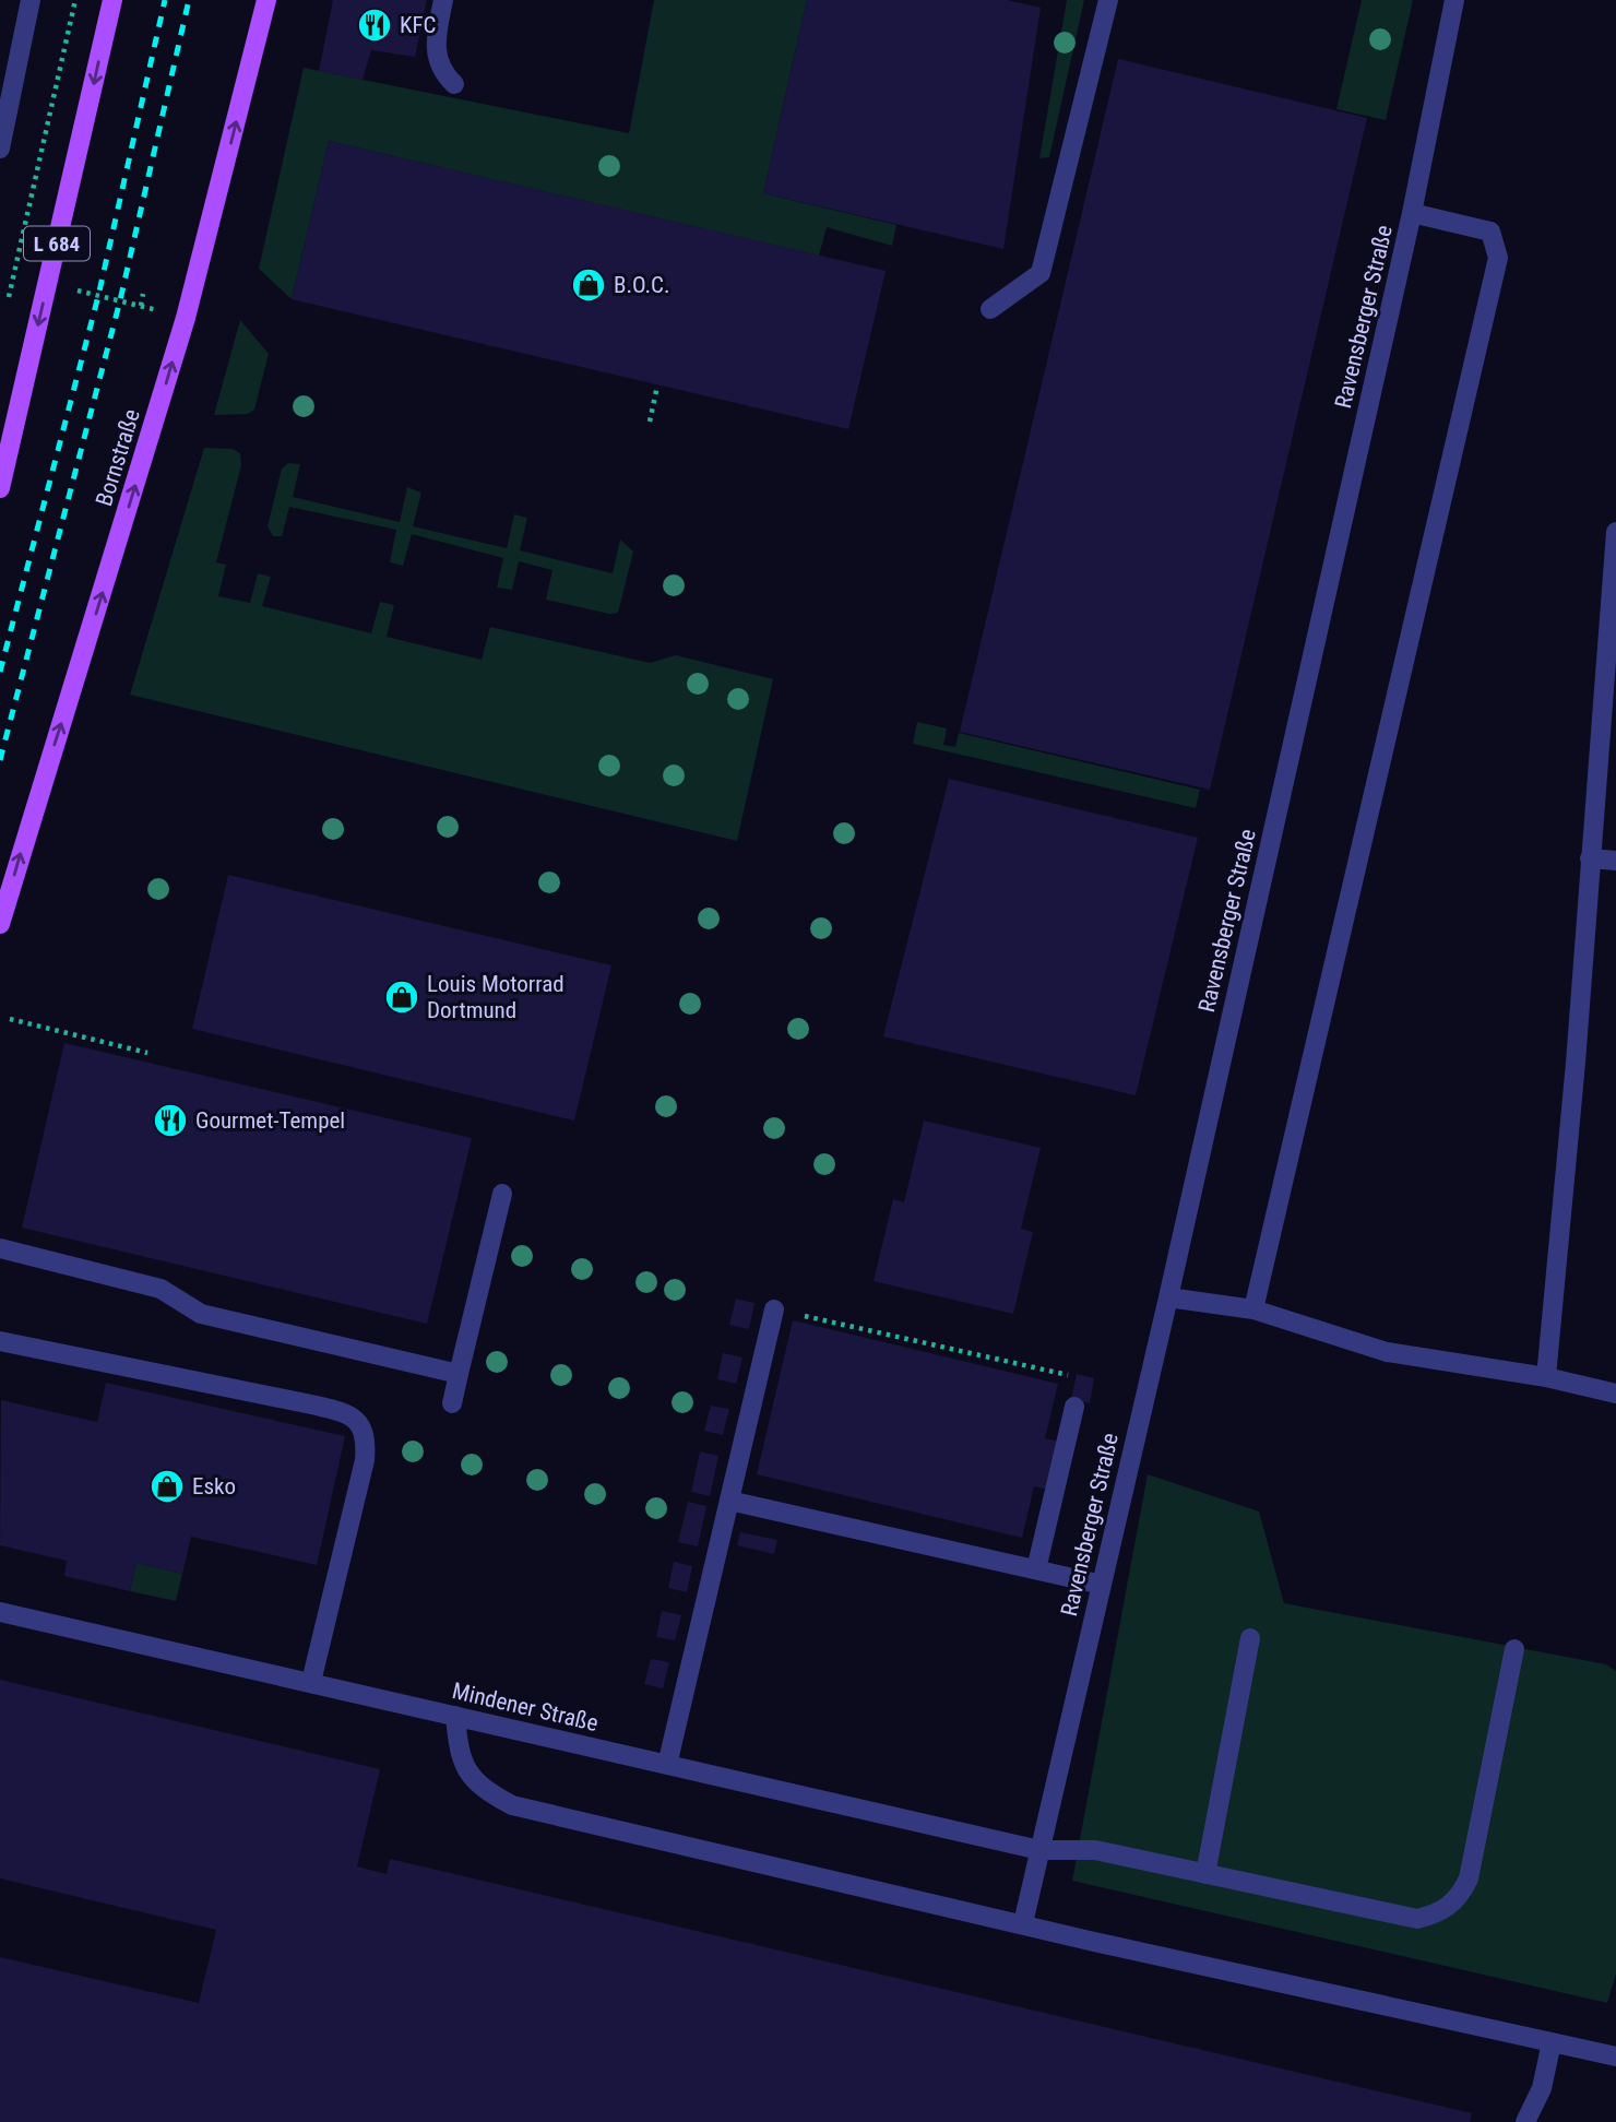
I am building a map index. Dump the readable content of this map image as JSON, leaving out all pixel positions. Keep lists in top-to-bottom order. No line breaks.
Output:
{"streets":{"main road":["L 684","Bornstraße"],"street":["Ravensberger Straße","Mindener Straße"]},"crossings":[["Ravensberger Straße","Mindener Straße"]],"places":{"restaurant":["KFC","Gourmet-Tempel"],"shop":["B.O.C.","Louis Motorrad Dortmund","Esko"]}}
